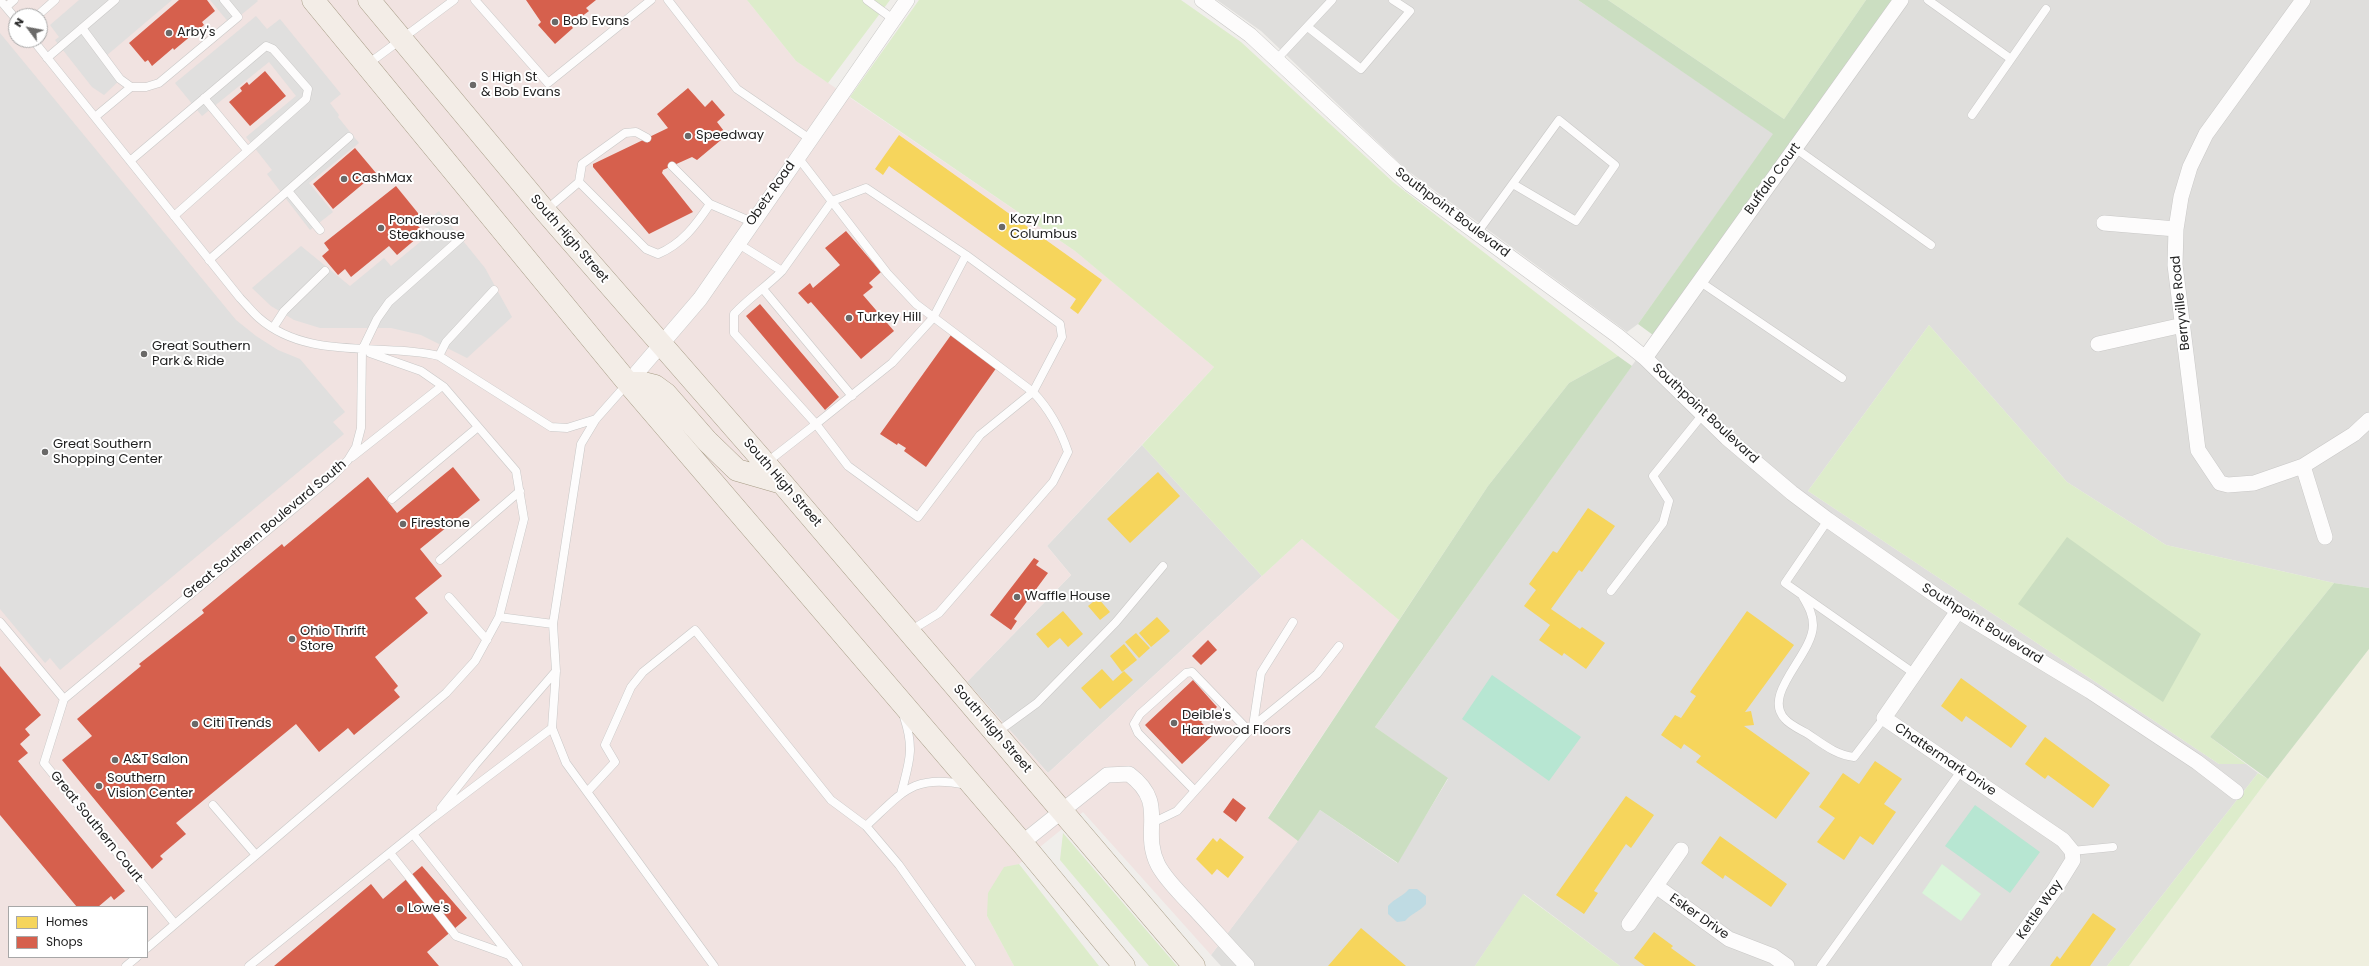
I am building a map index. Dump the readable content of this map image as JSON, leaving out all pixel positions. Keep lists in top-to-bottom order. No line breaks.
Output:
{"streets":{"main road":["South High Street"],"street":["Buffalo Court","Obetz Road","Southpoint Boulevard","Berryville Road","Chattermark Drive","Kettle Way","Esker Drive"],"lane":["Great Southern Boulevard South","Great Southern Court"]},"crossings":[["Buffalo Court","Southpoint Boulevard"],["Obetz Road","South High Street"],["Southpoint Boulevard","Chattermark Drive"],["Great Southern Boulevard South","Great Southern Court"],["Chattermark Drive","Kettle Way"]],"places":["Bob Evans","Arby's","S High St & Bob Evans","Speedway","CashMax","Kozy Inn Columbus","Ponderosa Steakhouse","Turkey Hill","Great Southern Park & Ride","Great Southern Shopping Center","Firestone","Waffle House","Ohio Thrift Store","Deible's Hardwood Floors","Citi Trends","A&T Salon","Southern Vision Center","Lowe's"],"legend":["Homes","Shops"],"north":"top left"}
